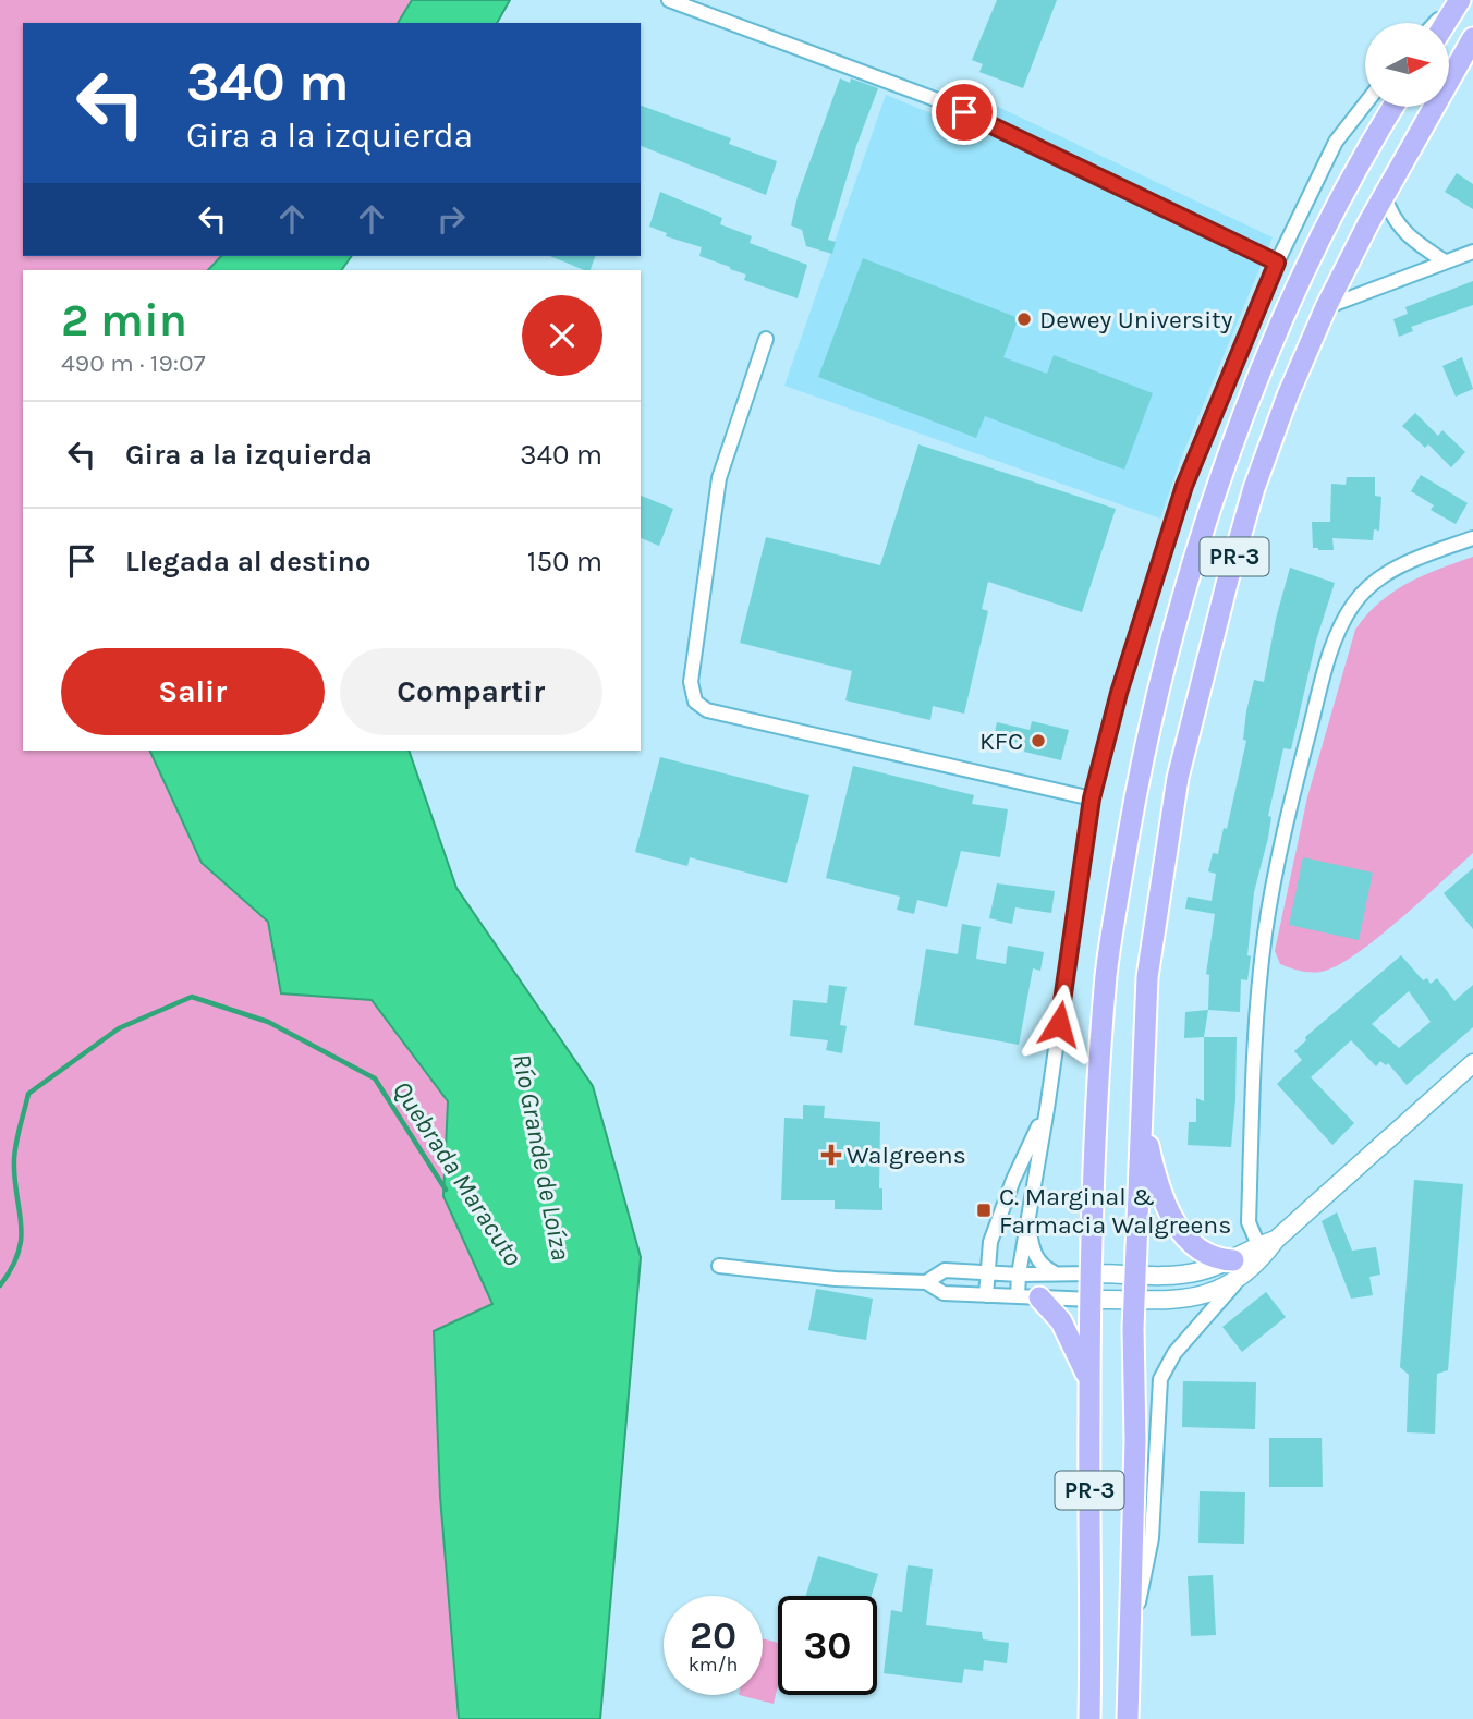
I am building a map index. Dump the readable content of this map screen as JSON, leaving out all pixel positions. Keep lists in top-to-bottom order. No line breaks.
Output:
{"streets":{"main road":["PR-3"]},"water":["Río Grande de Loíza","Quebrada Maracuto"],"places":{"other":["Dewey University","KFC"],"health":["Walgreens"],"transit":["C. Marginal & Farmacia Walgreens"]},"north":"right","page":{"turn":["340 m","Gira a la izquierda"],"heading":["2 min","490 m · 19:07"],"list":[{"name":"Gira a la izquierda","value":"340 m"},{"name":"Llegada al destino","value":"150 m"}],"buttons":["Salir","Compartir"],"speed":"20 km/h","limit":"30"}}
